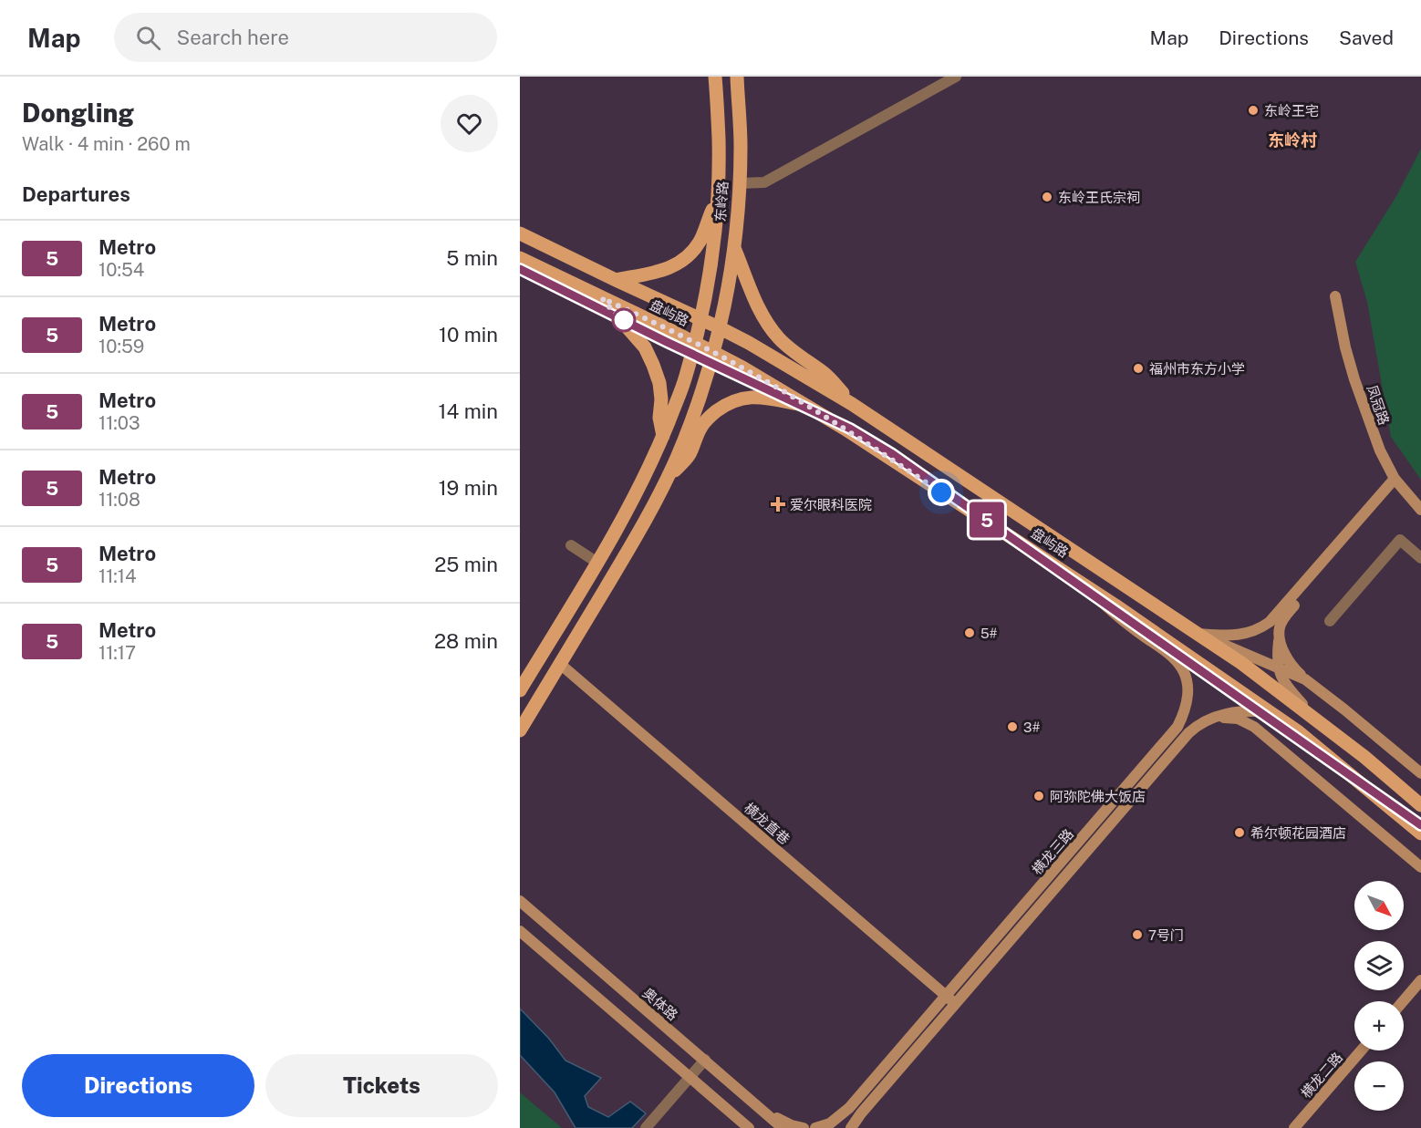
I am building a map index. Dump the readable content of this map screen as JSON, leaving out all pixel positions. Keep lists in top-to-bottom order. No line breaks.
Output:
{"streets":{"main road":["东岭路","盘屿路"],"street":["凤冠路","横龙直巷","横龙三路","奥体路","横龙二路"]},"crossings":[["东岭路","盘屿路"],["盘屿路","横龙三路"],["横龙直巷","横龙三路"]],"districts":["东岭村"],"places":{"other":["东岭王宅","东岭王氏宗祠","福州市东方小学","5#","3#","阿弥陀佛大饭店","希尔顿花园酒店","7号门"],"health":["爱尔眼科医院"]},"lines":["metro line 5"],"north":"bottom right","page":{"header":"Map","search":"Search here","nav":["Map","Directions","Saved"],"heading":[["Dongling","Walk · 4 min · 260 m"],"Departures"],"on_map":"5","list":[{"mark":"5","name":"Metro","note":"10:54","value":"5 min"},{"mark":"5","name":"Metro","note":"10:59","value":"10 min"},{"mark":"5","name":"Metro","note":"11:03","value":"14 min"},{"mark":"5","name":"Metro","note":"11:08","value":"19 min"},{"mark":"5","name":"Metro","note":"11:14","value":"25 min"},{"mark":"5","name":"Metro","note":"11:17","value":"28 min"}],"map_buttons":["+","−"],"buttons":["Directions","Tickets"]}}
